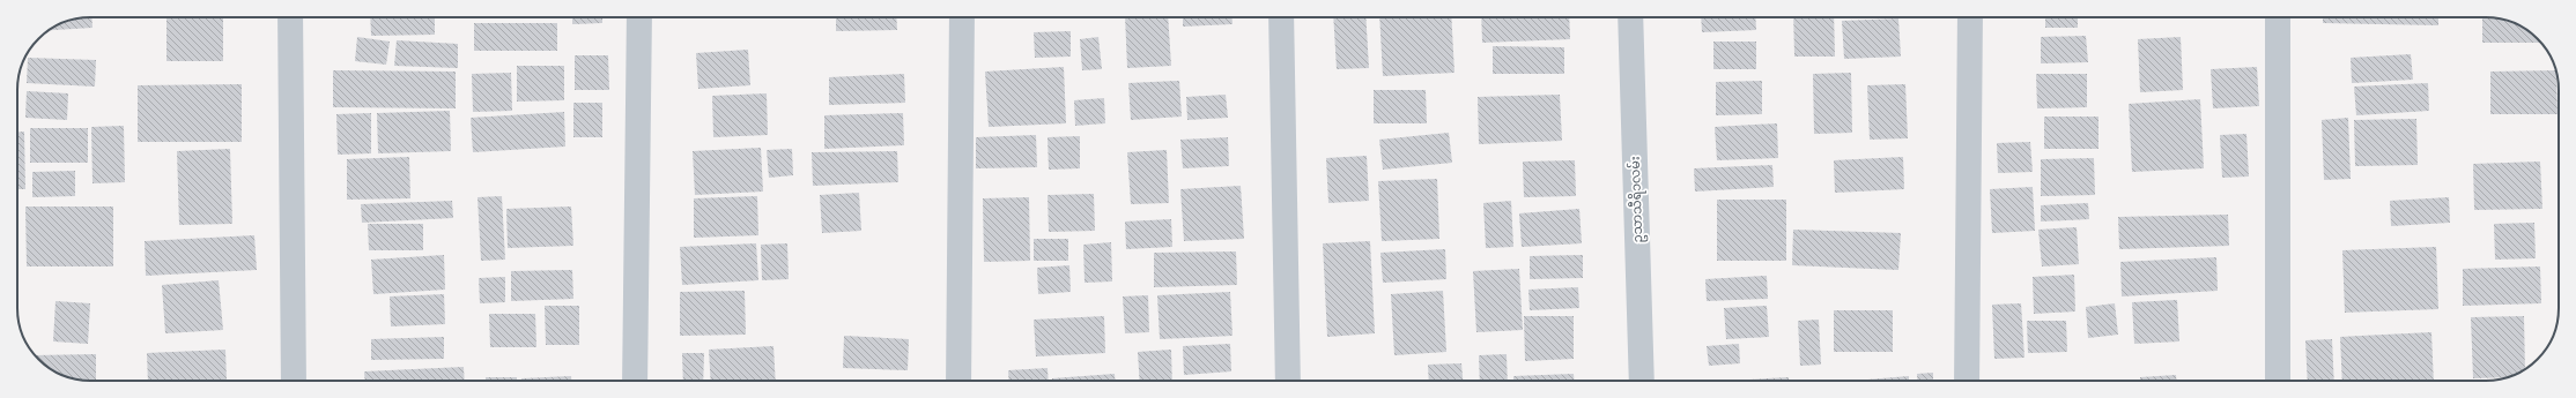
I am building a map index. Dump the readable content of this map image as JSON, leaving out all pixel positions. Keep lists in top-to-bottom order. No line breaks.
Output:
{"streets":{"street":["ဥသာသီရိ၁လမ်း"]}}
